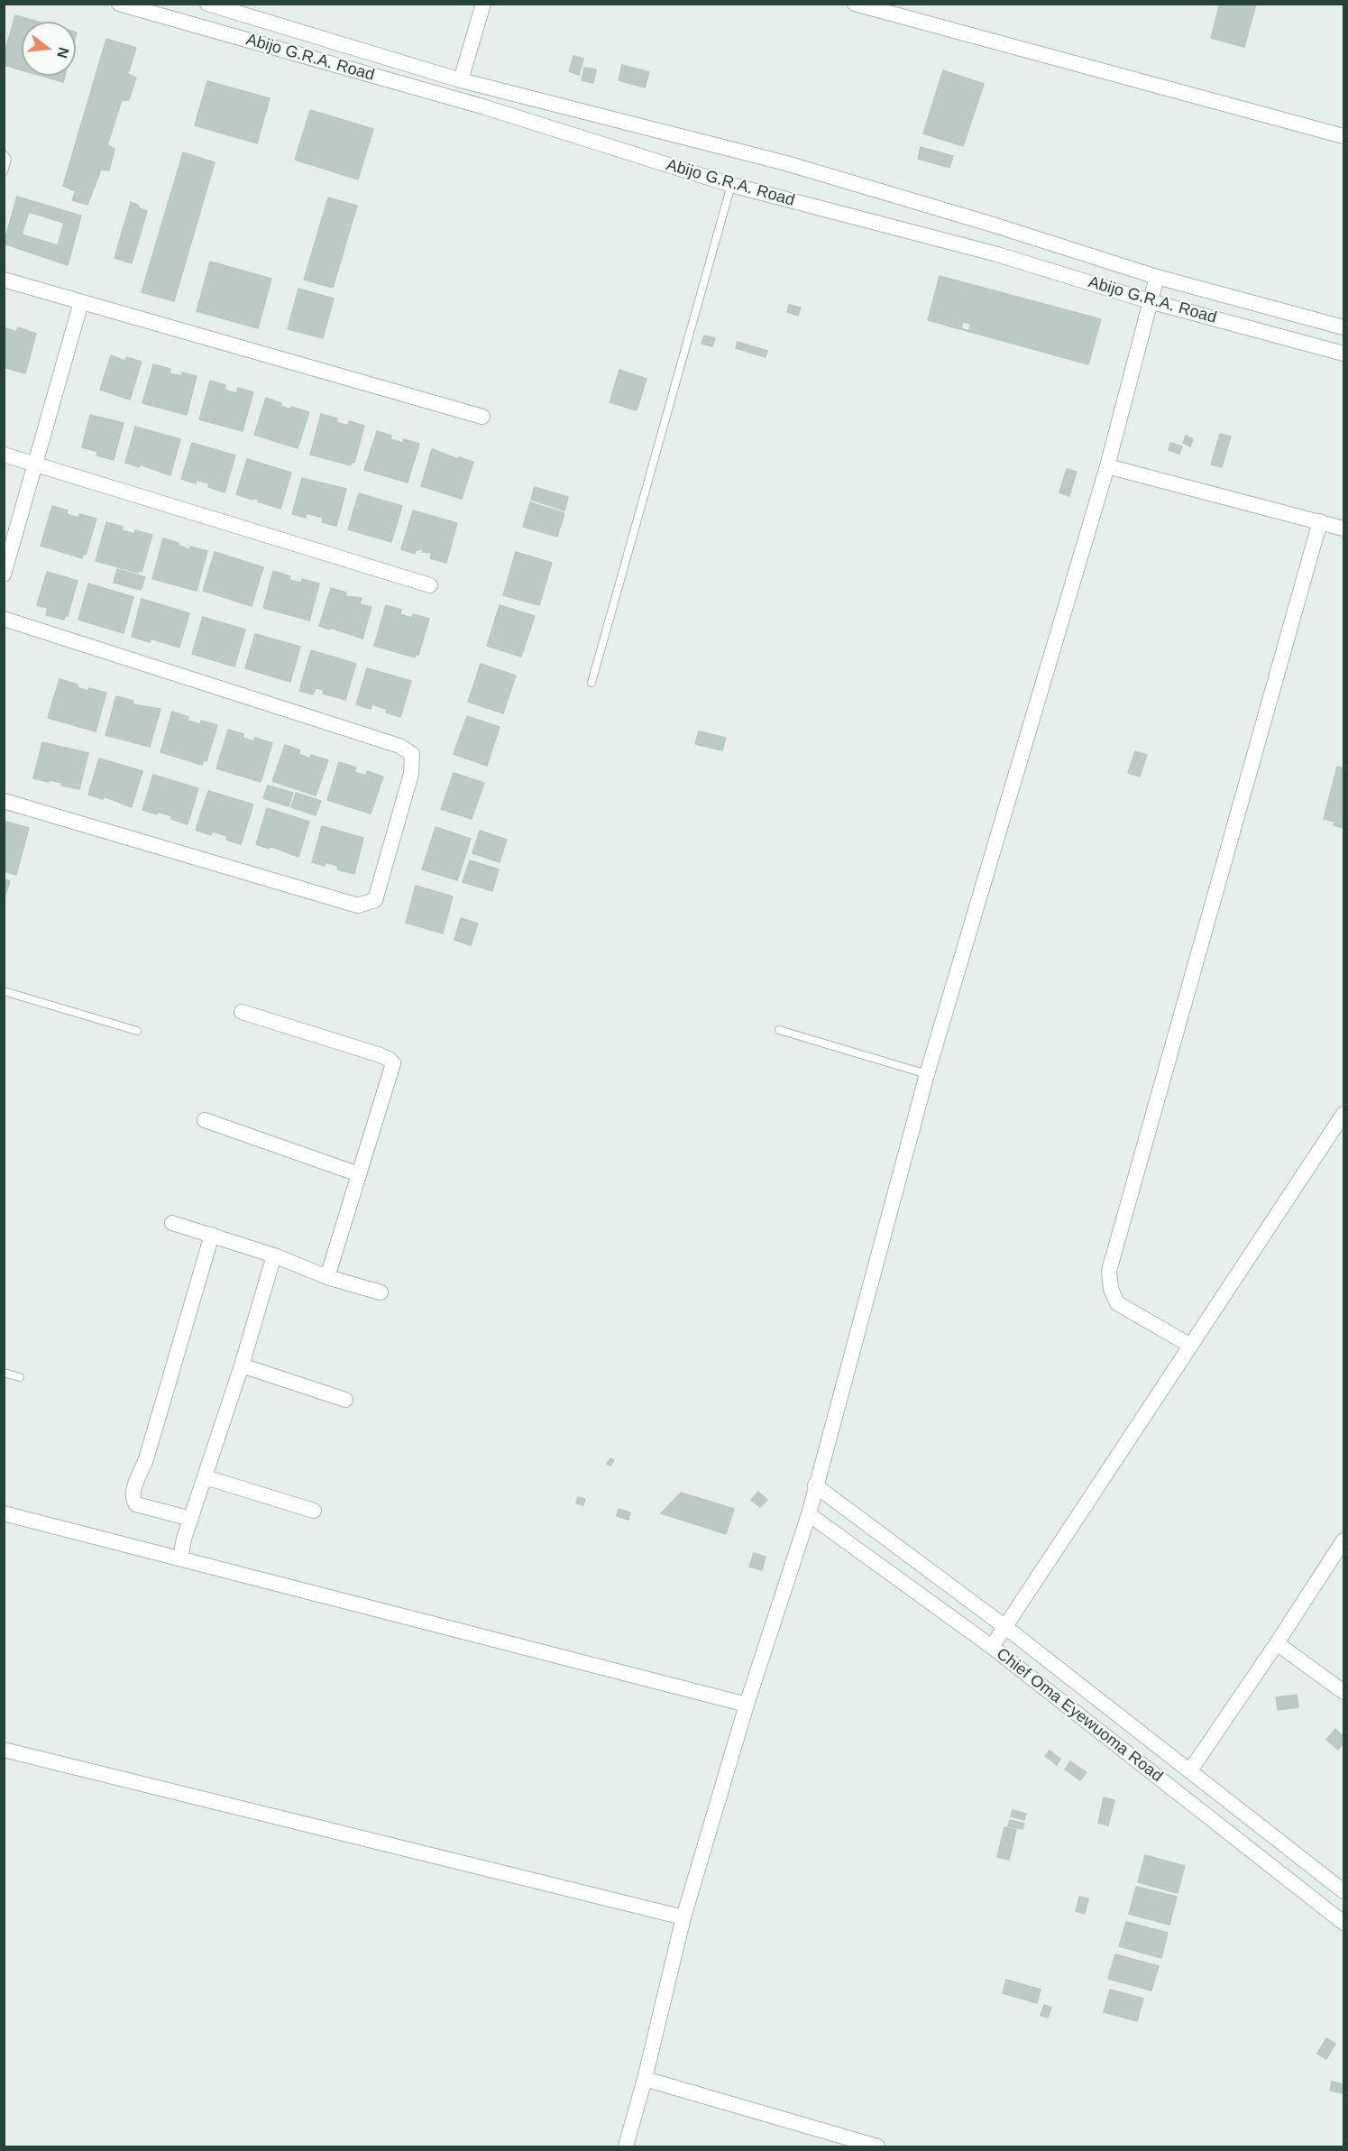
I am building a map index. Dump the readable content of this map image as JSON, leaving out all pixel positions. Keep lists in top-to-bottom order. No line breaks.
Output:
{"streets":{"street":["Abijo G.R.A. Road","Chief Oma Eyewuoma Road"]},"north":"right"}
